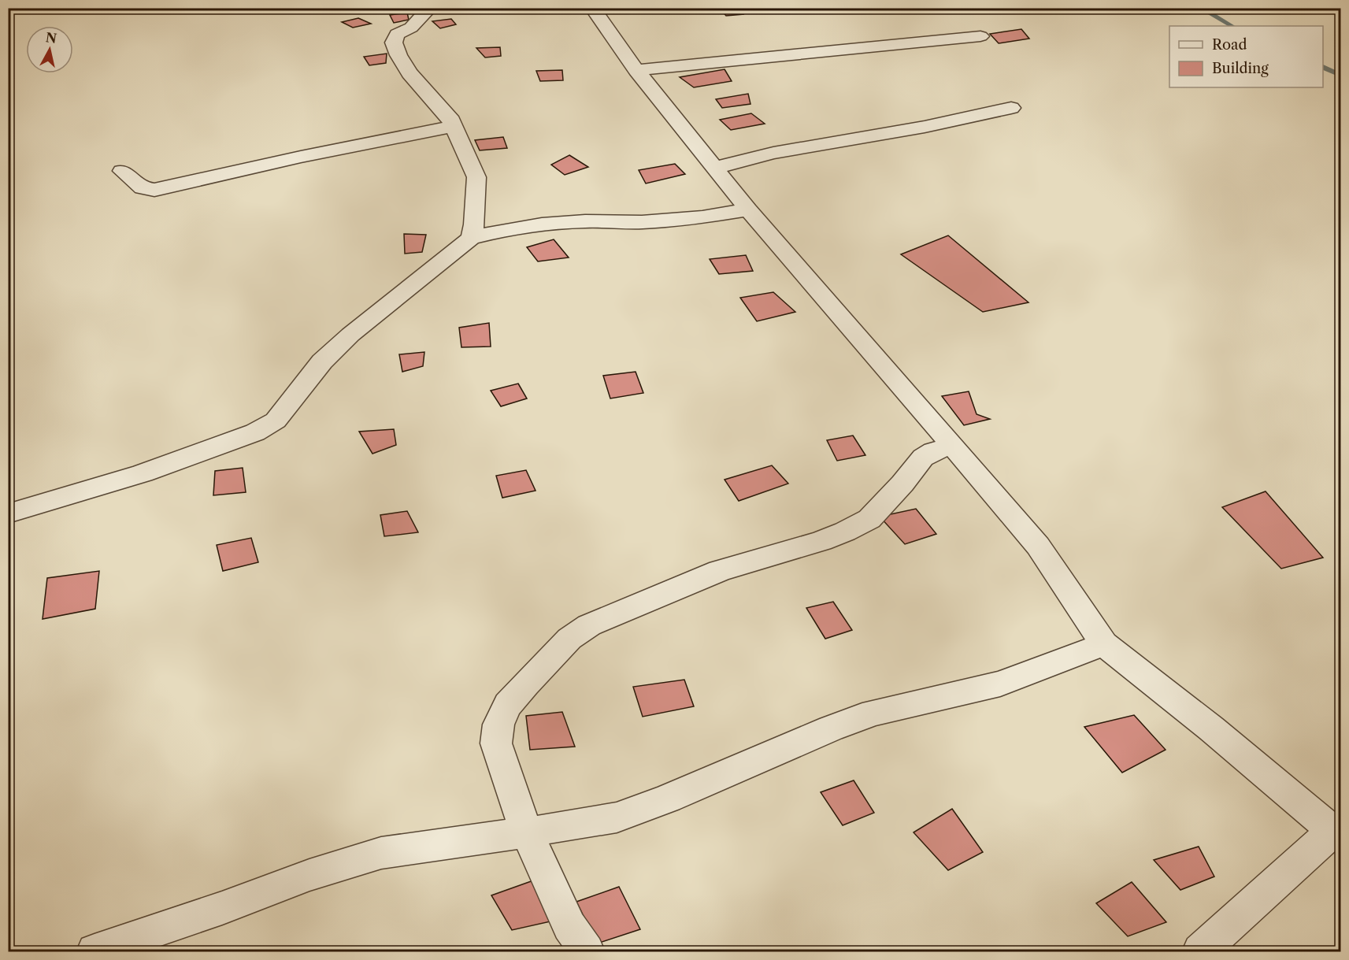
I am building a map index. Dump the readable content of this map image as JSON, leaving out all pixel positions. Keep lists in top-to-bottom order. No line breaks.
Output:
{"legend":["Road","Building"],"north":"top"}
